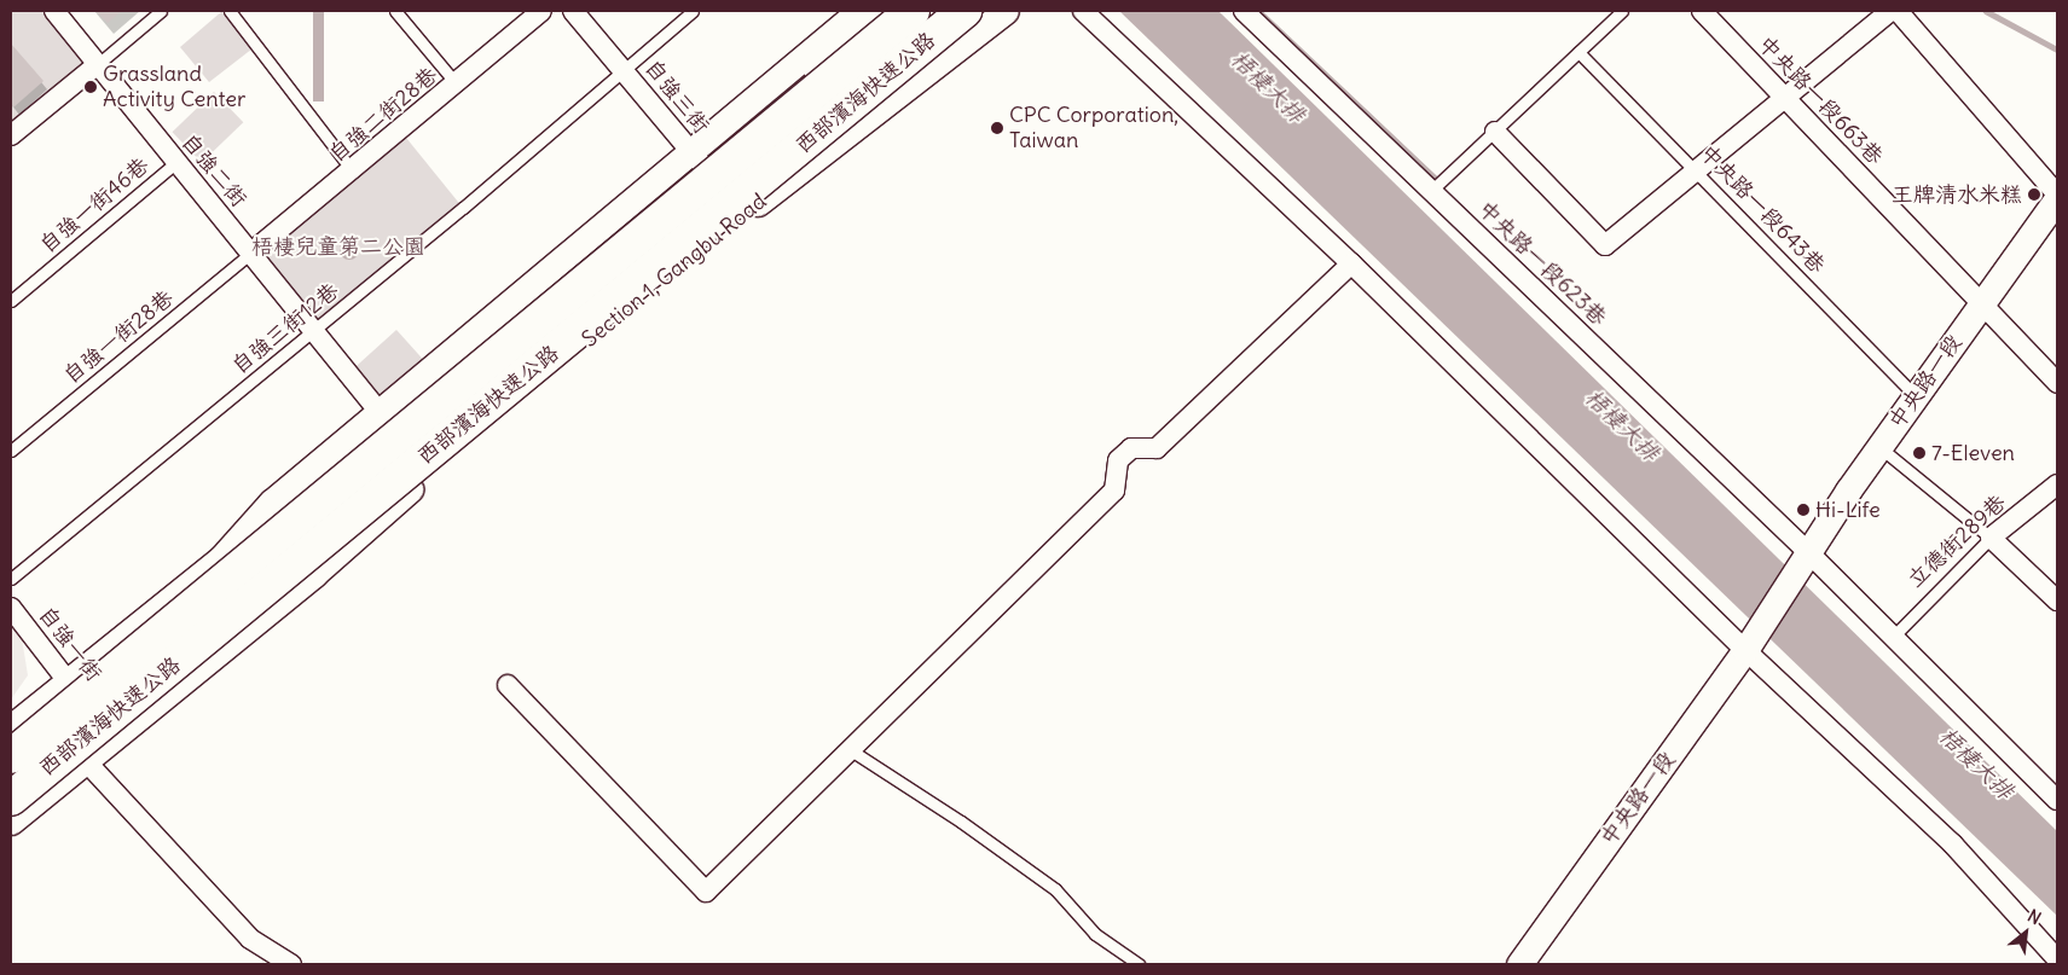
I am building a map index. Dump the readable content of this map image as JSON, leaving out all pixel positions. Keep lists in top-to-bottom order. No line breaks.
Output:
{"streets":{"highway":["西部濱海快速公路"],"street":["自強三街","中央路一段663巷","自強二街28巷","自強二街","中央路一段623巷","Section 1, Gangbu Road","中央路一段","立德街289巷","自強一街"],"lane":["自強一街46巷","中央路一段643巷","自強三街12巷","自強一街28巷"]},"crossings":[["自強三街","Section 1, Gangbu Road"],["自強三街","自強三街12巷"],["中央路一段663巷","中央路一段"],["自強二街28巷","自強二街"],["自強二街28巷","自強一街28巷"],["自強二街","自強一街46巷"],["自強二街","Section 1, Gangbu Road"],["自強二街","自強三街12巷"],["自強二街","自強一街28巷"],["中央路一段643巷","中央路一段"],["中央路一段623巷","中央路一段"],["中央路一段623巷","立德街289巷"],["Section 1, Gangbu Road","自強一街"]],"water":["梧棲大排"],"parks":["梧棲兒童第二公園"],"places":["Grassland Activity Center","CPC Corporation, Taiwan","王牌清水米糕","7-Eleven","Hi-Life"],"north":"top right"}
